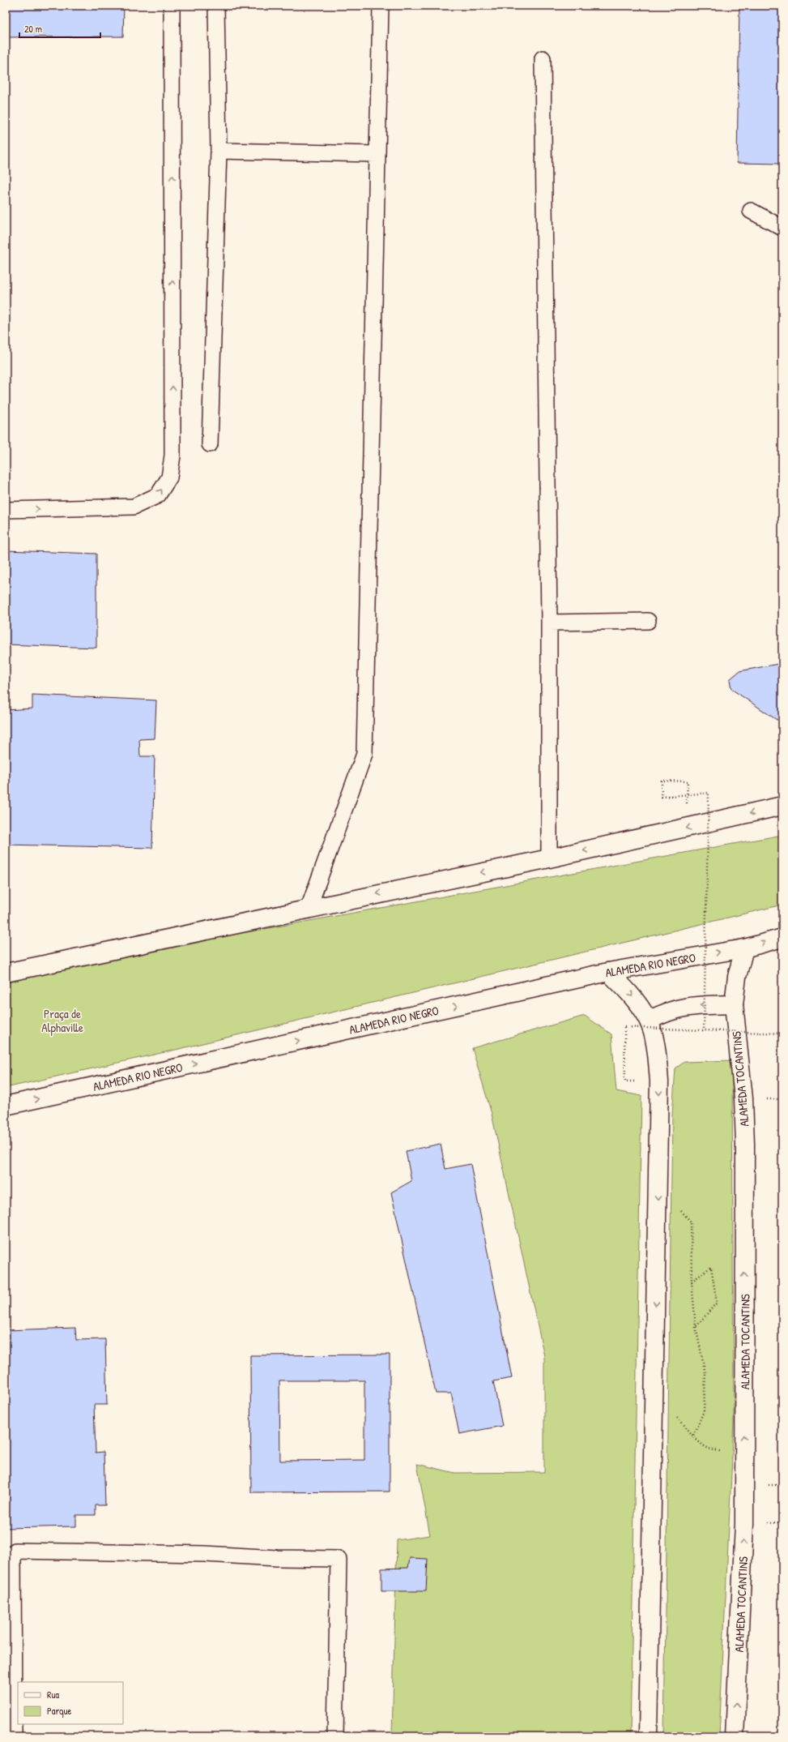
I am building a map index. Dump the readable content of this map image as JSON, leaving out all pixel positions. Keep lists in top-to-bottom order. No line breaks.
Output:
{"streets":{"main road":["ALAMEDA RIO NEGRO","ALAMEDA TOCANTINS"]},"crossings":[["ALAMEDA RIO NEGRO","ALAMEDA TOCANTINS"]],"parks":["Praça de Alphaville"],"legend":["Rua","Parque"],"scale_bar":"20 m"}
